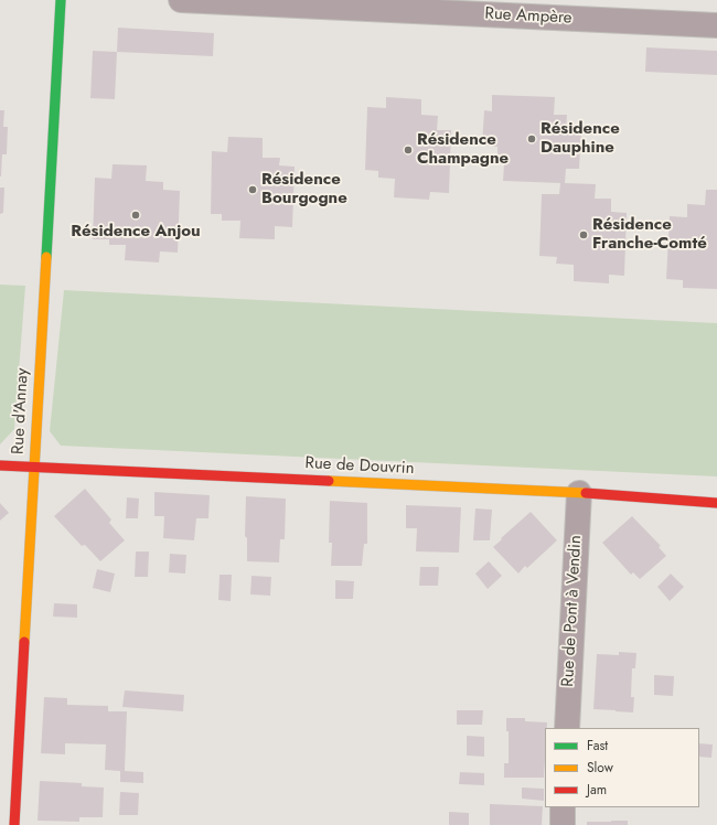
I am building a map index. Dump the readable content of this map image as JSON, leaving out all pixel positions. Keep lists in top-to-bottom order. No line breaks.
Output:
{"streets":{"street":["Rue Ampère","Rue d'Annay","Rue de Douvrin","Rue de Pont à Vendin"]},"crossings":[["Rue d'Annay","Rue de Douvrin"],["Rue de Douvrin","Rue de Pont à Vendin"]],"places":["Résidence Dauphine","Résidence Champagne","Résidence Bourgogne","Résidence Anjou","Résidence Franche-Comté"],"legend":["Fast","Slow","Jam"]}
